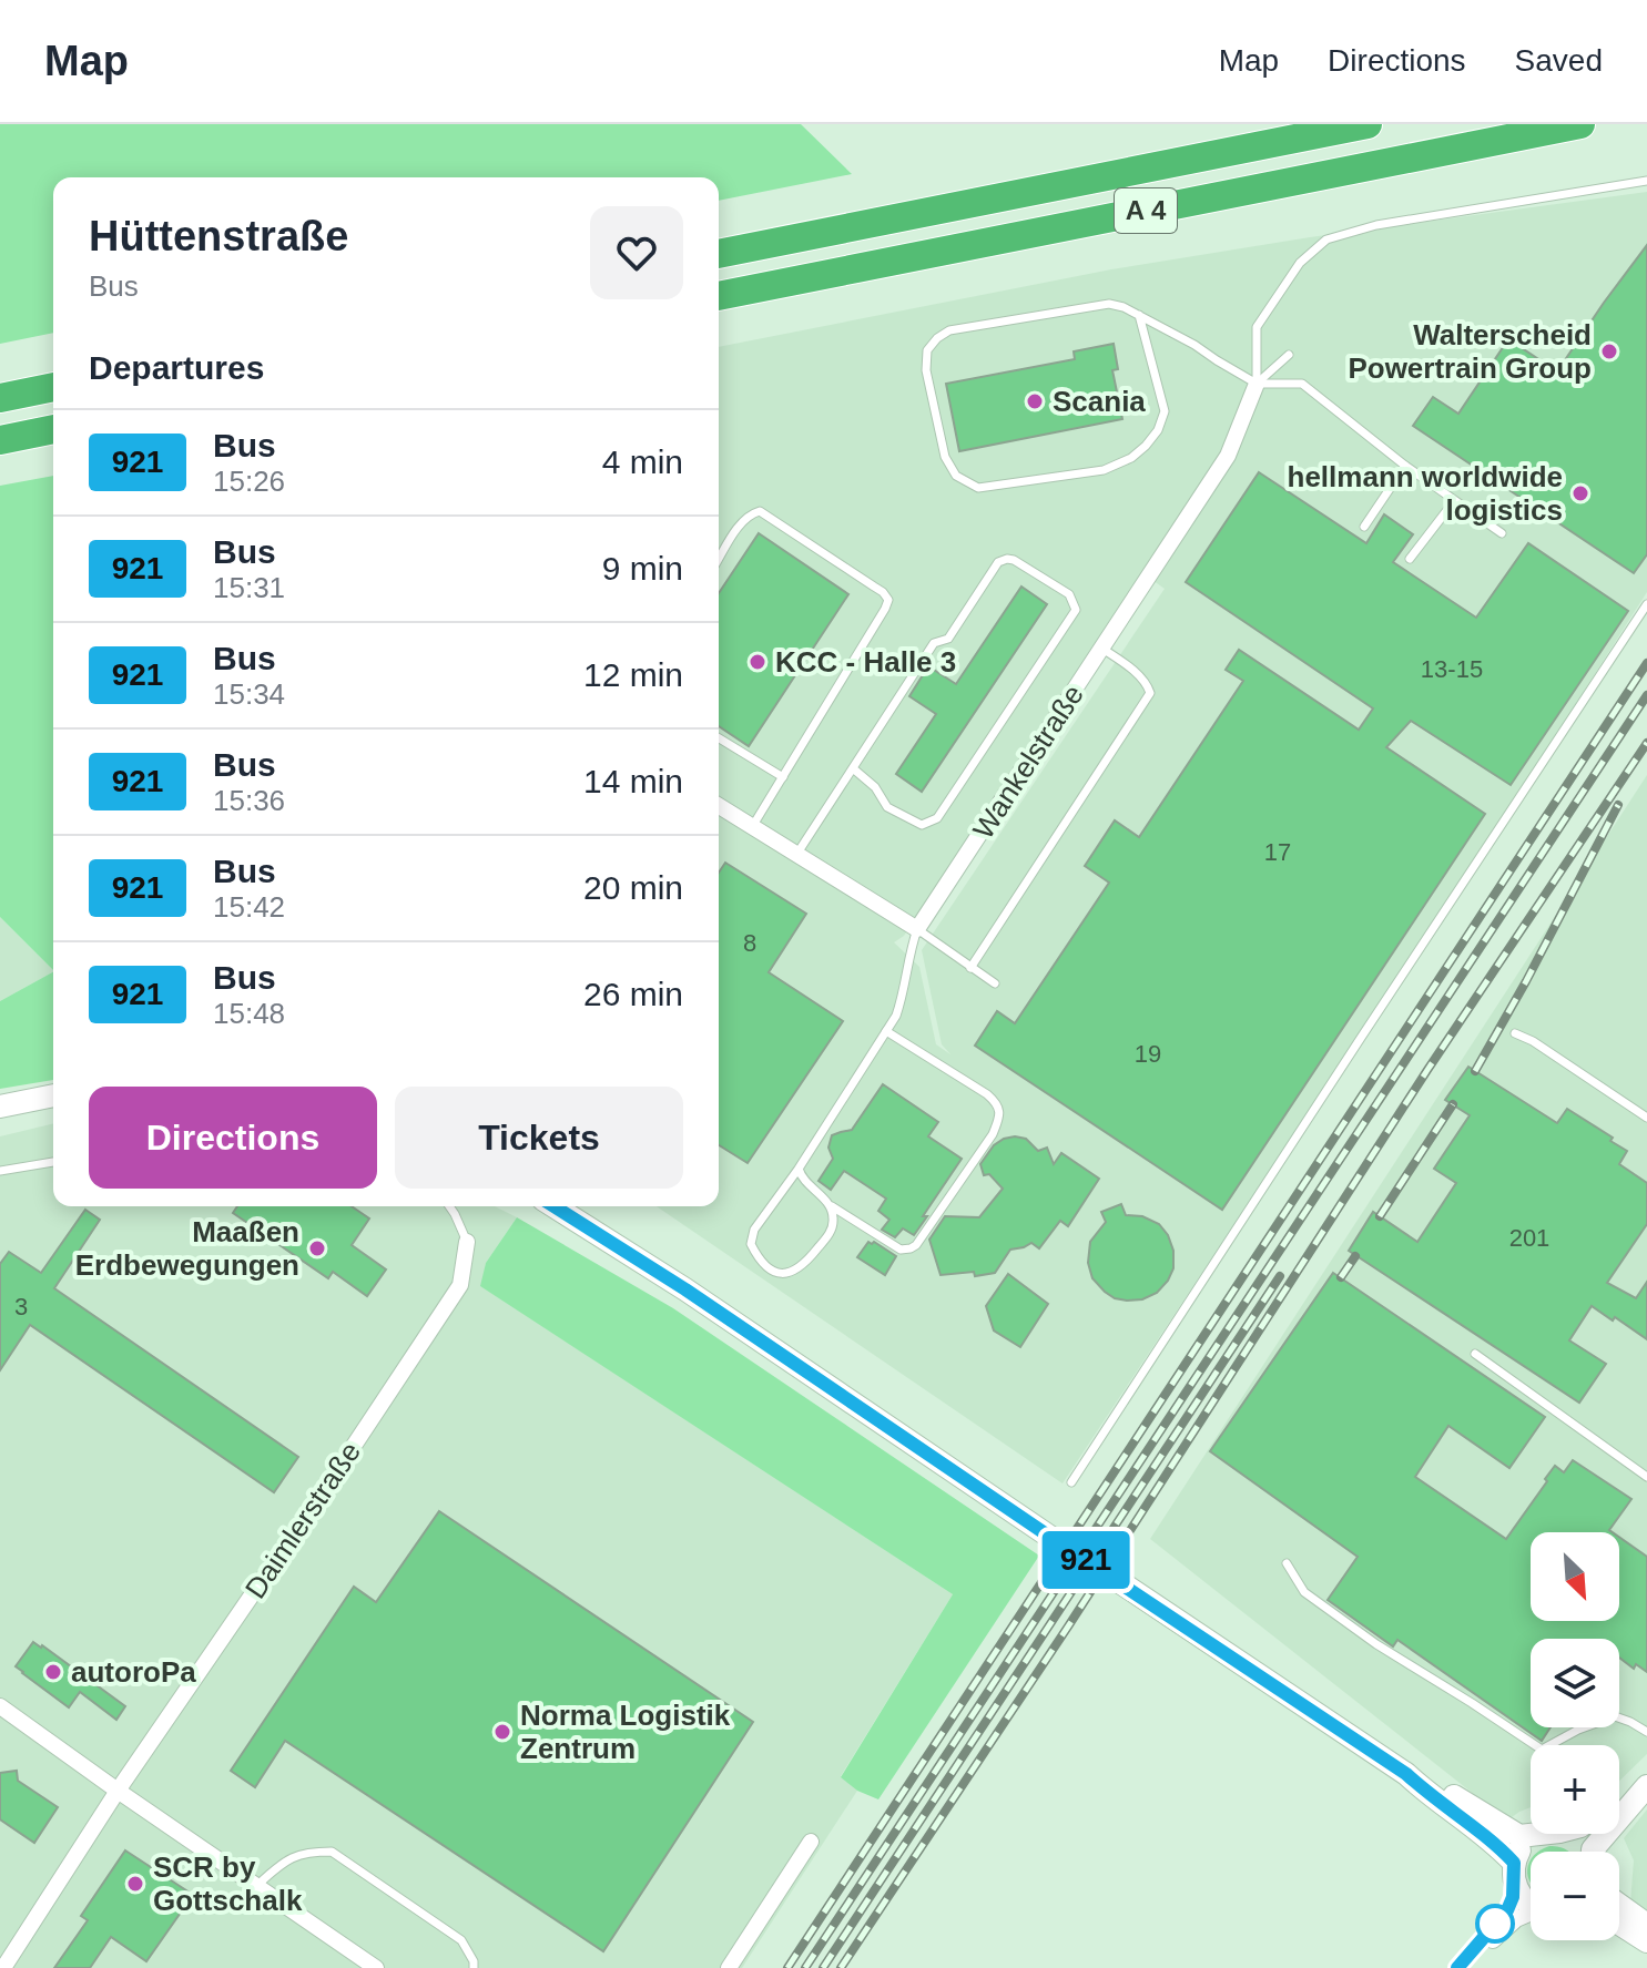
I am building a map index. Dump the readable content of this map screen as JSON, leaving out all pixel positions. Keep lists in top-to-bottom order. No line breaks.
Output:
{"streets":{"highway":["A 4"],"street":["Wankelstraße","Daimlerstraße"]},"places":["Walterscheid Powertrain Group","Scania","hellmann worldwide logistics","KCC - Halle 3","Maaßen Erdbewegungen","autoroPa","Norma Logistik Zentrum","SCR by Gottschalk"],"lines":["bus line 921"],"house_numbers":["13-15","17","8","19","201","3"],"north":"bottom right","page":{"header":"Map","nav":["Map","Directions","Saved"],"on_map":"921","heading":[["Hüttenstraße","Bus"],"Departures"],"list":[{"mark":"921","name":"Bus","note":"15:26","value":"4 min"},{"mark":"921","name":"Bus","note":"15:31","value":"9 min"},{"mark":"921","name":"Bus","note":"15:34","value":"12 min"},{"mark":"921","name":"Bus","note":"15:36","value":"14 min"},{"mark":"921","name":"Bus","note":"15:42","value":"20 min"},{"mark":"921","name":"Bus","note":"15:48","value":"26 min"}],"buttons":["Directions","Tickets"],"map_buttons":["+","−"]}}
